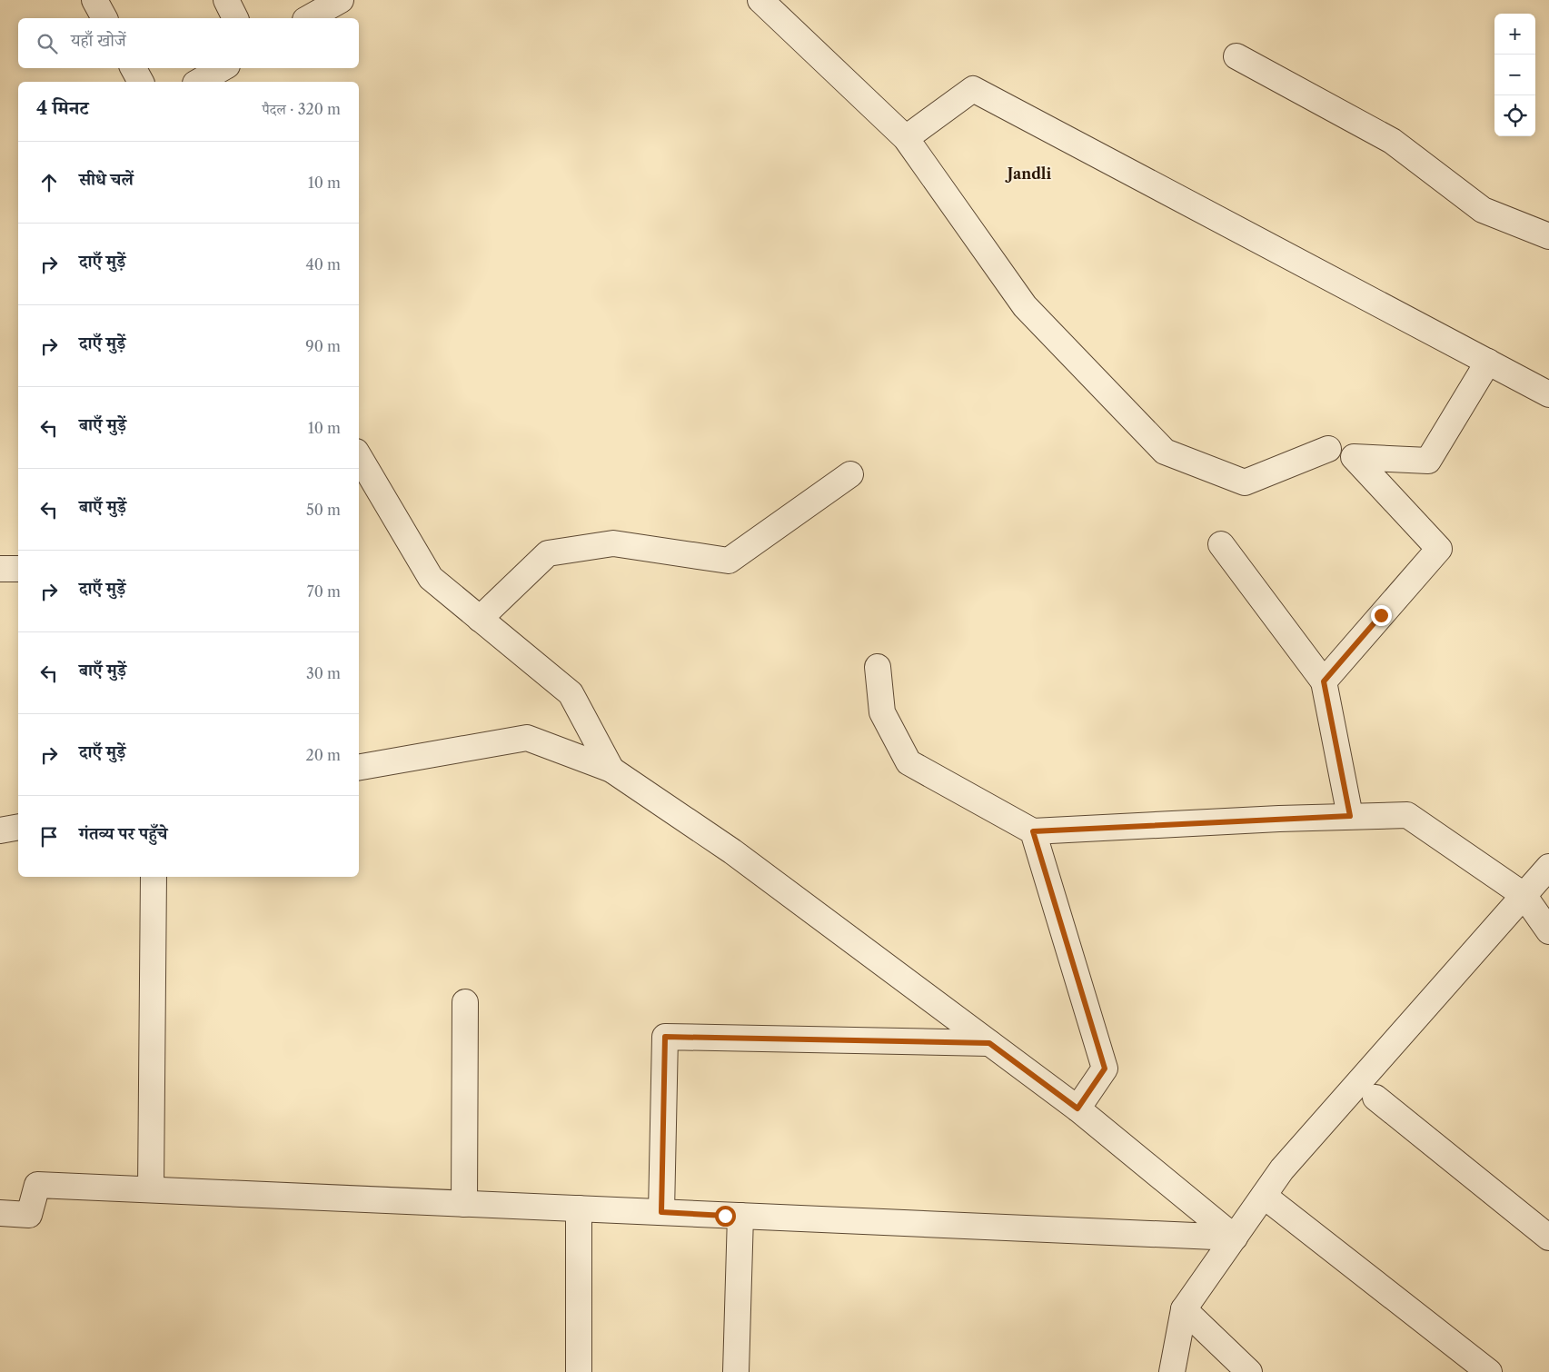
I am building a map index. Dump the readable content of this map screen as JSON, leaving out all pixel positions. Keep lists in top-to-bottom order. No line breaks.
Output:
{"districts":["Jandli"],"page":{"map_buttons":["+","−"],"search":"यहाँ खोजें","heading":["4 मिनट","पैदल · 320 m"],"list":[["सीधे चलें","10 m"],["दाएँ मुड़ें","40 m"],["दाएँ मुड़ें","90 m"],["बाएँ मुड़ें","10 m"],["बाएँ मुड़ें","50 m"],["दाएँ मुड़ें","70 m"],["बाएँ मुड़ें","30 m"],["दाएँ मुड़ें","20 m"],"गंतव्य पर पहुँचे"]}}
